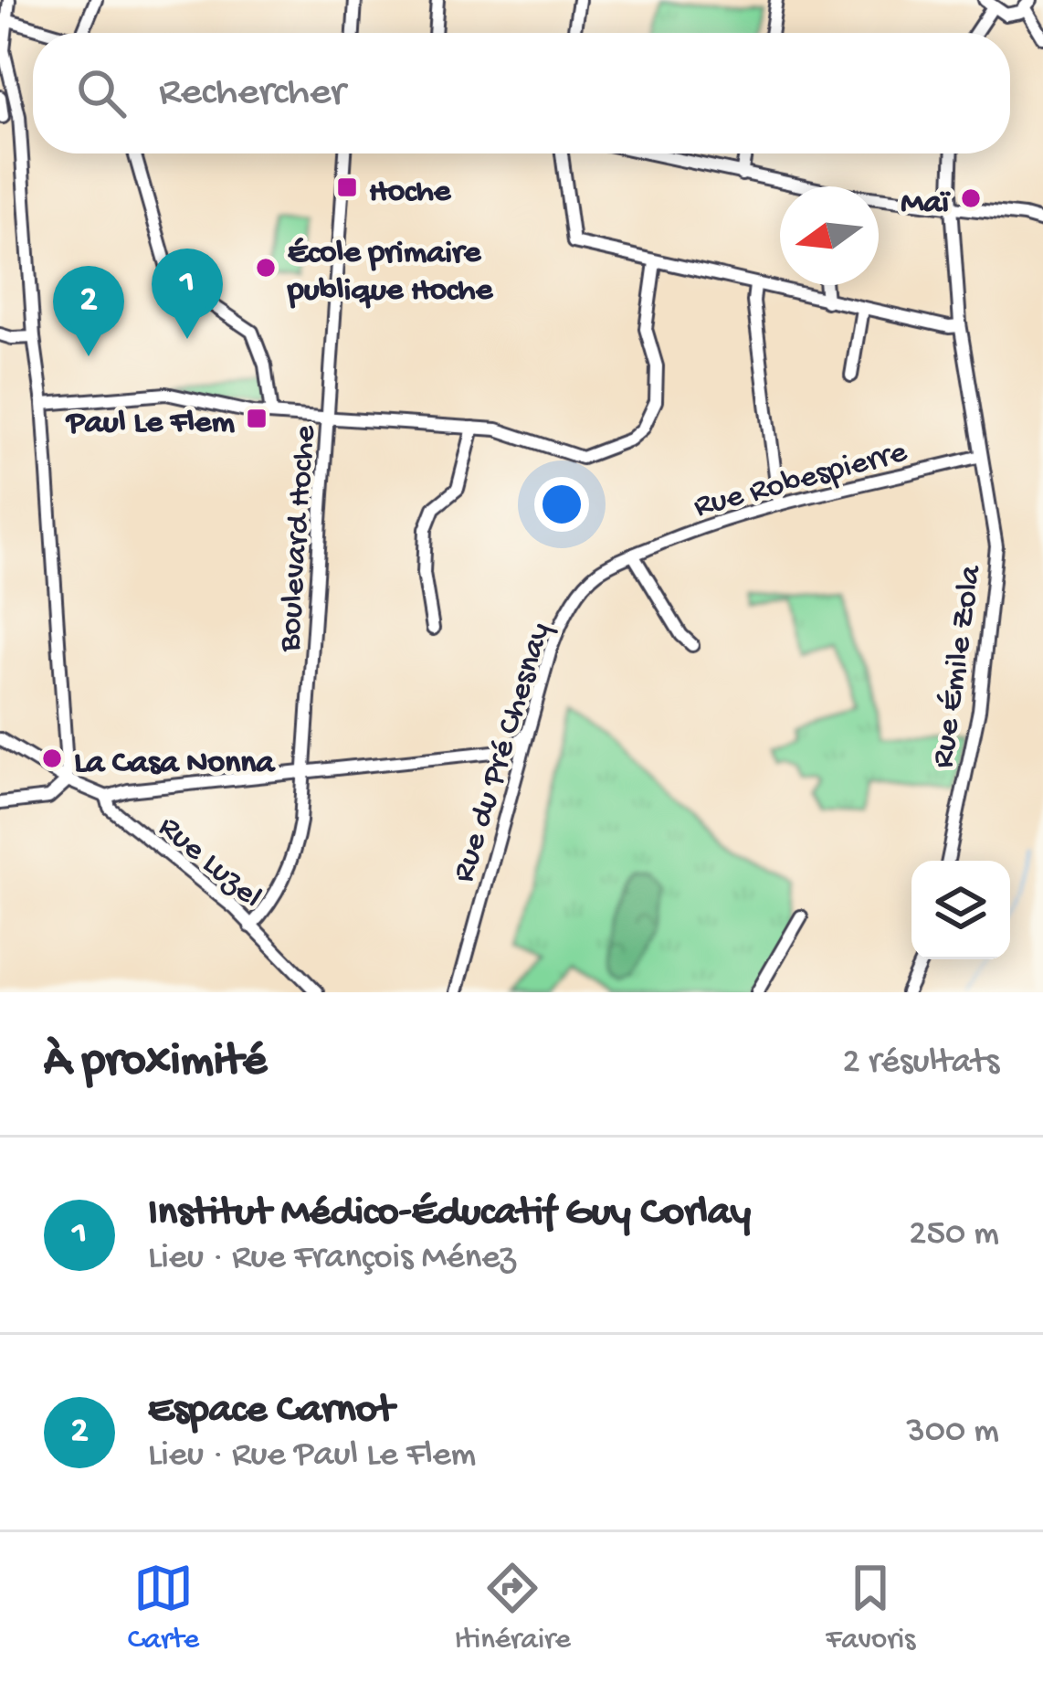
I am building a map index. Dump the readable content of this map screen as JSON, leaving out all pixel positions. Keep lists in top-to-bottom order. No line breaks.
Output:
{"streets":{"street":["Rue Robespierre","Boulevard Hoche","Rue Émile Zola","Rue du Pré Chesnay","Rue Luzel"]},"crossings":[["Rue Robespierre","Rue Émile Zola"],["Rue Robespierre","Rue du Pré Chesnay"],["Boulevard Hoche","Rue Luzel"]],"places":{"transit":["Hoche","Paul Le Flem"],"other":["Maï","École primaire publique Hoche","La Casa Nonna"]},"north":"left","page":{"search":"Rechercher","pins":["1","2"],"heading":["À proximité","2 résultats"],"list":[{"mark":"1","name":"Institut Médico-Éducatif Guy Corlay","note":"Lieu · Rue François Ménez","value":"250 m"},{"mark":"2","name":"Espace Carnot","note":"Lieu · Rue Paul Le Flem","value":"300 m"}],"nav":["Carte","Itinéraire","Favoris"]}}
